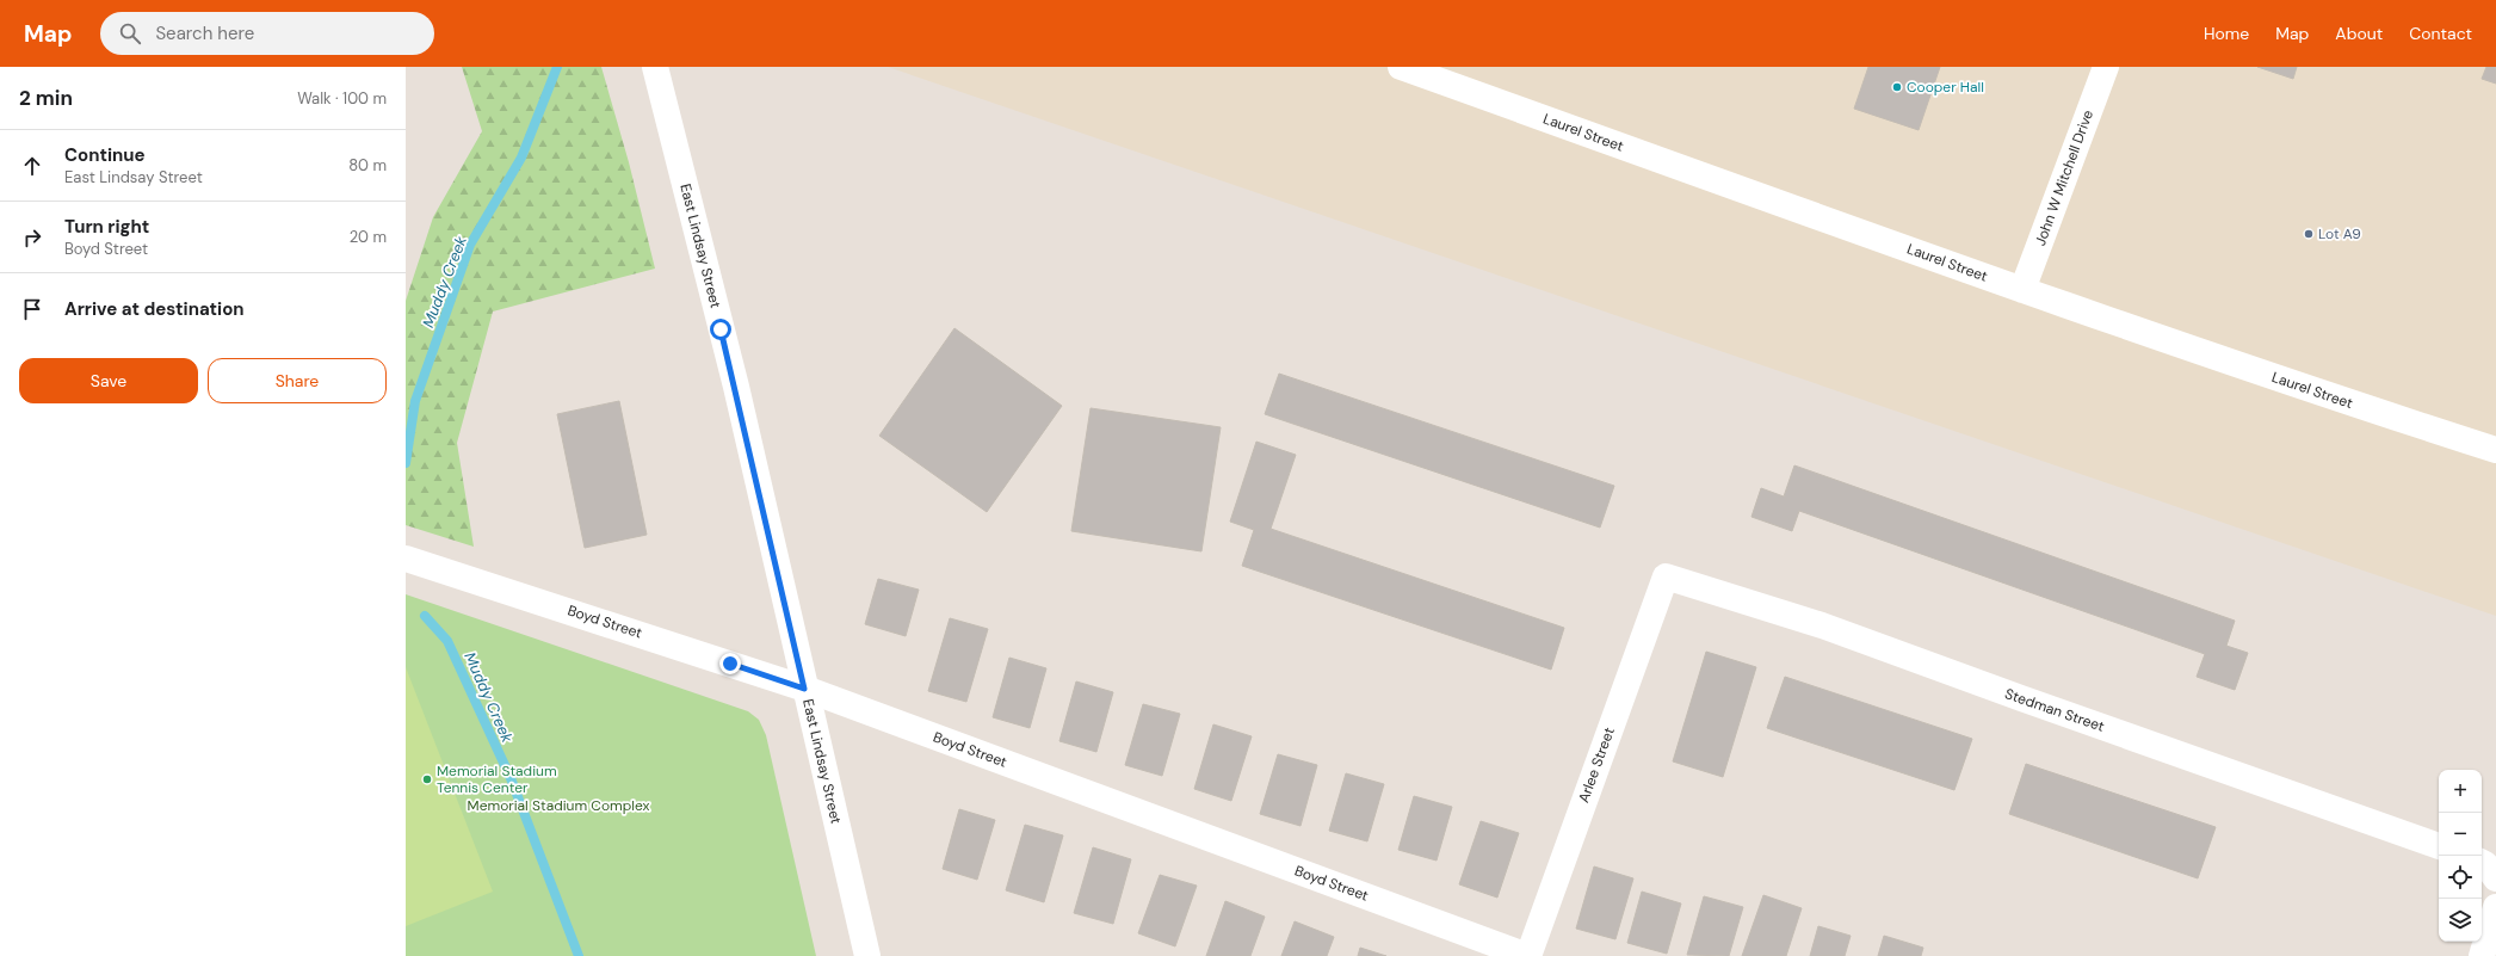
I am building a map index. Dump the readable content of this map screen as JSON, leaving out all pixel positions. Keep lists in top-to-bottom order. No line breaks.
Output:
{"streets":{"street":["Laurel Street","John W Mitchell Drive","East Lindsay Street","Boyd Street","Stedman Street","Arlee Street"]},"crossings":[["Laurel Street","John W Mitchell Drive"],["East Lindsay Street","Boyd Street"],["Boyd Street","Arlee Street"],["Stedman Street","Arlee Street"]],"water":["Muddy Creek"],"parks":["Memorial Stadium Complex"],"places":["Cooper Hall","Lot A9","Memorial Stadium Tennis Center"],"page":{"header":"Map","search":"Search here","nav":["Home","Map","About","Contact"],"heading":["2 min","Walk · 100 m"],"list":[["Continue","East Lindsay Street","80 m"],["Turn right","Boyd Street","20 m"],"Arrive at destination"],"buttons":["Save","Share"],"map_buttons":["+","−"]}}
